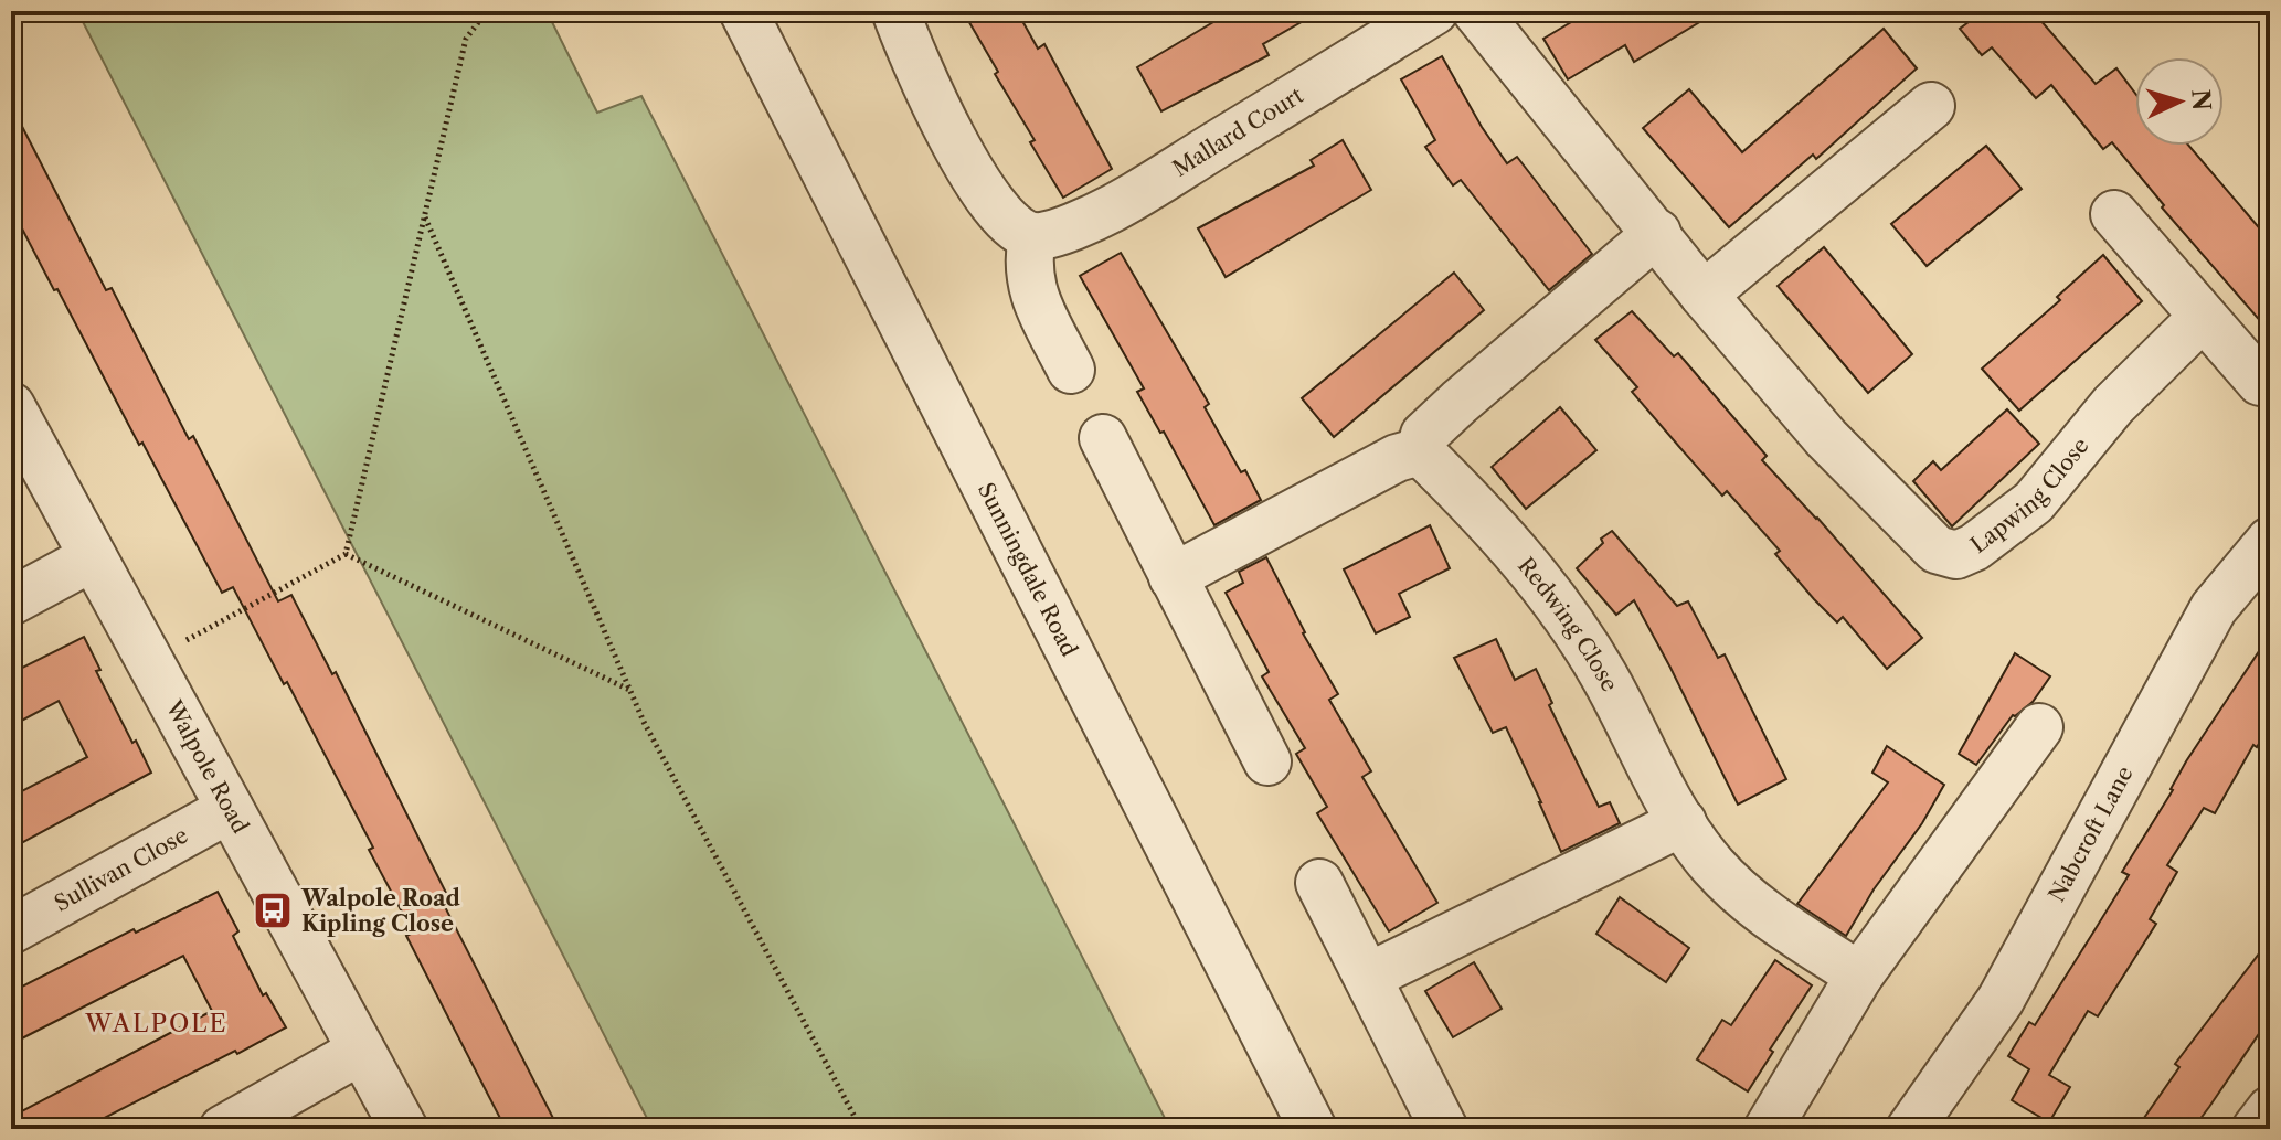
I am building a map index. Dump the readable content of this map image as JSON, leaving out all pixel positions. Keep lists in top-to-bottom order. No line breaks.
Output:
{"streets":{"street":["Mallard Court","Lapwing Close","Sunningdale Road","Redwing Close","Walpole Road","Nabcroft Lane","Sullivan Close"]},"crossings":[["Walpole Road","Sullivan Close"]],"districts":["WALPOLE"],"places":{"bus stop":["Walpole Road Kipling Close"]},"north":"right"}
